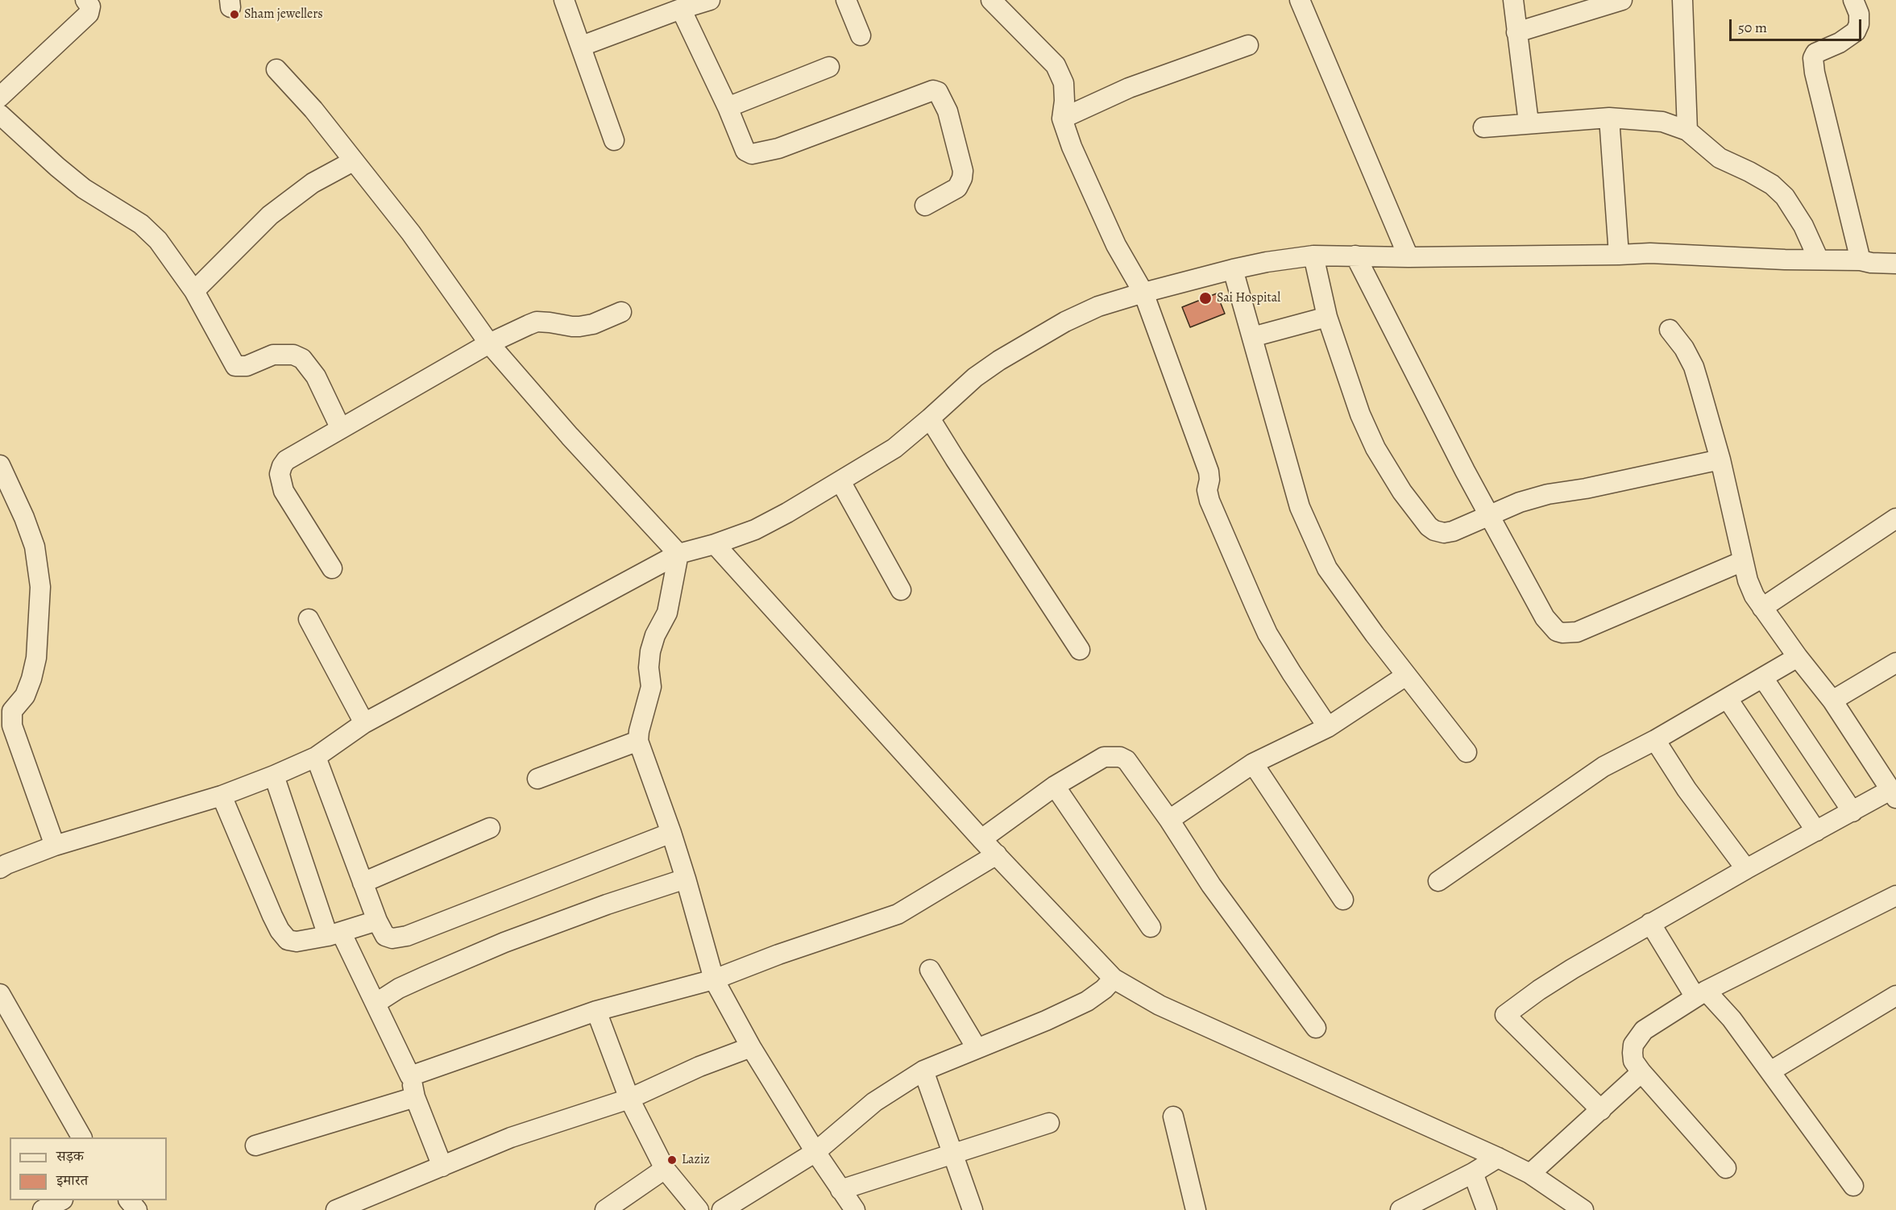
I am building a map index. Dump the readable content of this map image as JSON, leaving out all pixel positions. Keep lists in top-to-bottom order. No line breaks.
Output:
{"places":["Sham jewellers","Sai Hospital","Laziz"],"legend":["सड़क","इमारत"],"scale_bar":"50 m"}
